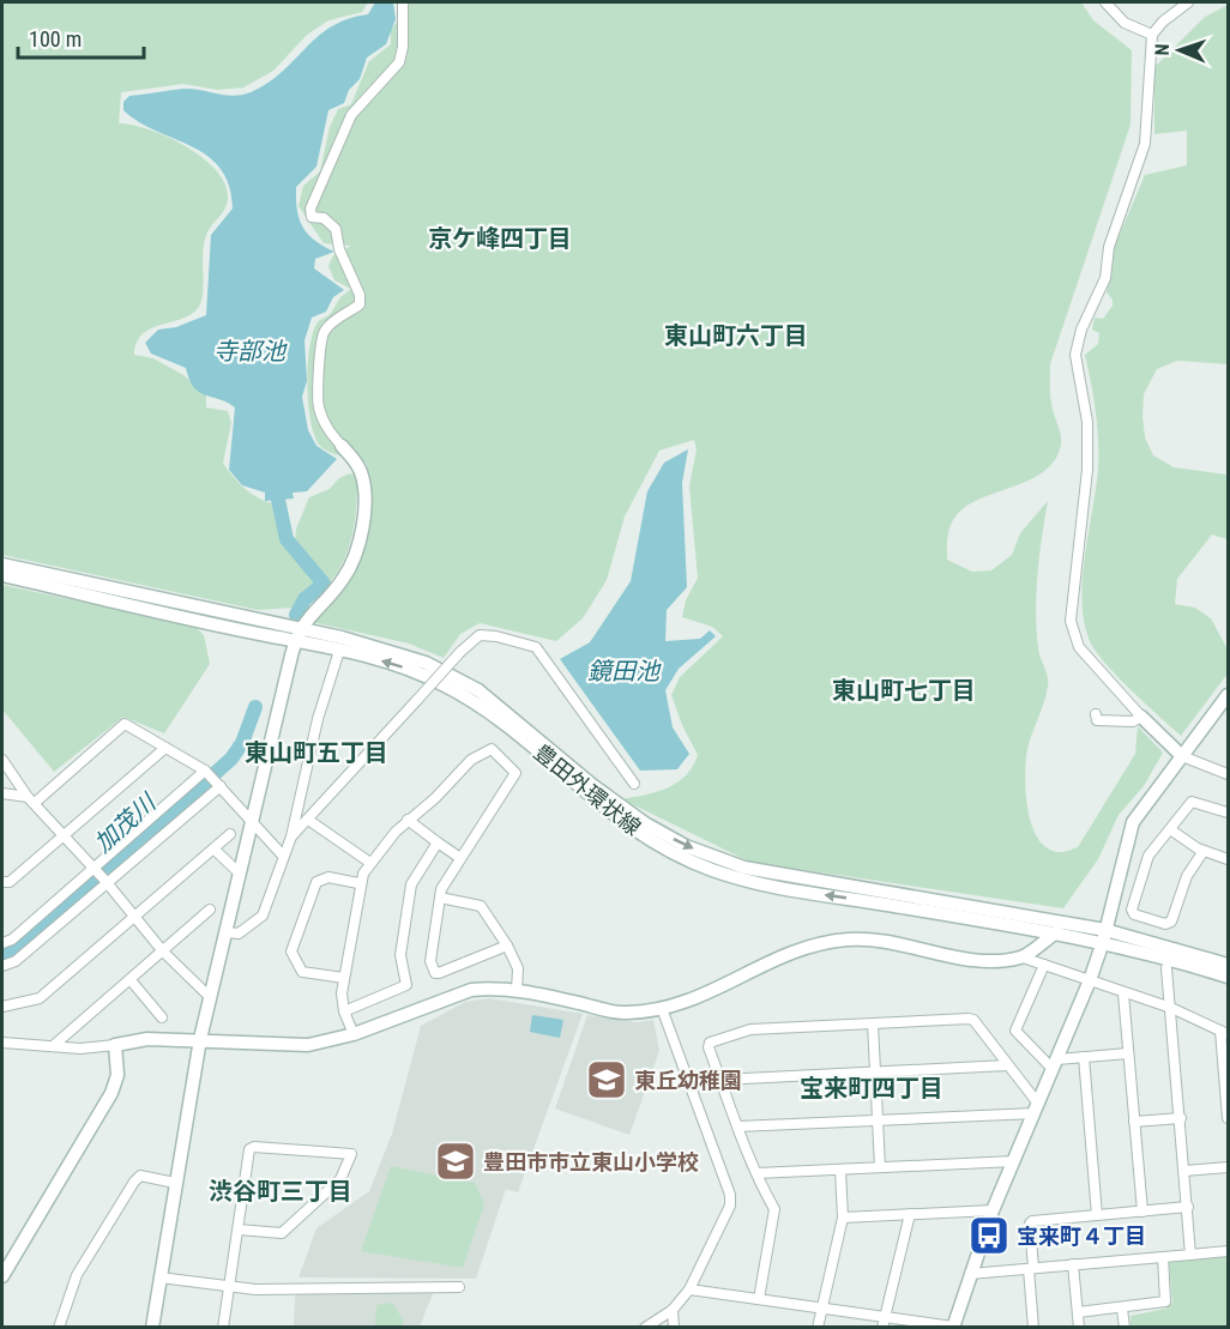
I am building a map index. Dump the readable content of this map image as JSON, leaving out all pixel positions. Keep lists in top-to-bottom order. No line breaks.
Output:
{"streets":{"street":["豊田外環状線"]},"districts":["京ケ峰四丁目","東山町六丁目","東山町七丁目","東山町五丁目","宝来町四丁目","渋谷町三丁目"],"water":["寺部池","鏡田池","加茂川"],"places":{"school or university":["東丘幼稚園","豊田市市立東山小学校"],"bus stop":["宝来町４丁目"]},"scale_bar":"100 m","north":"left"}
